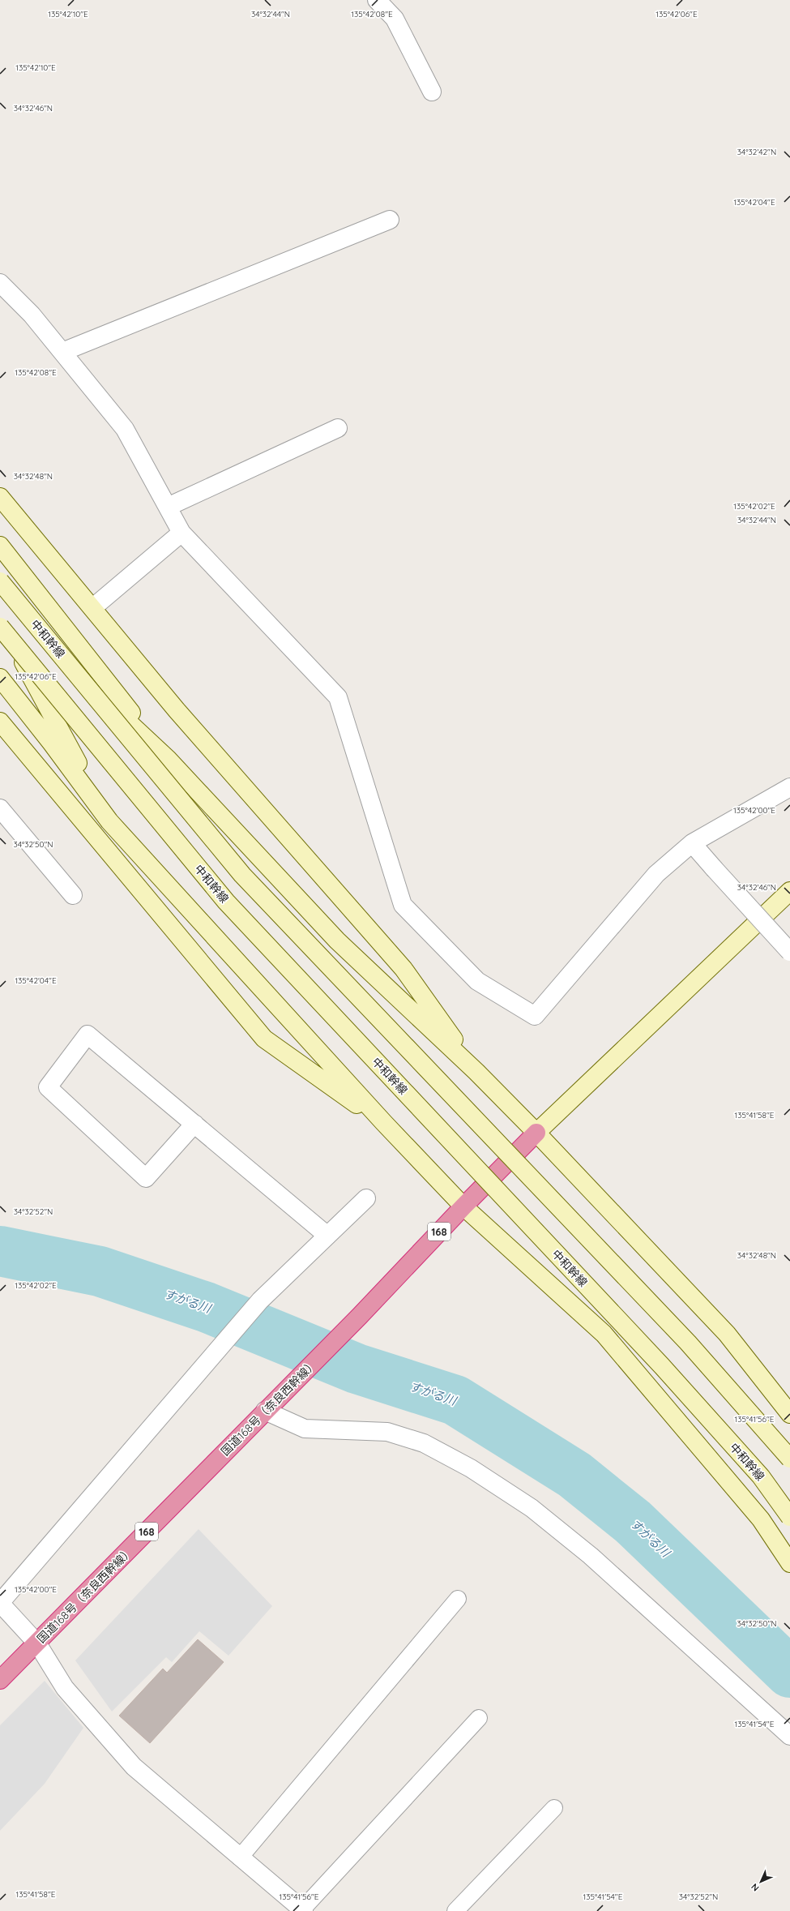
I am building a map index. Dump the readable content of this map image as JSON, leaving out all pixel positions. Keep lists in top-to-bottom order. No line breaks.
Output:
{"streets":{"highway":["168","国道168号（奈良西幹線）"],"main road":["中和幹線"]},"water":["すがる川"],"north":"bottom left","coordinates":["135°42'10\"E","34°32'44\"N","135°42'08\"E","135°42'06\"E","34°32'46\"N","34°32'42\"N","135°42'04\"E","34°32'48\"N","135°42'02\"E","135°42'00\"E","34°32'50\"N","135°41'58\"E","34°32'52\"N","135°41'56\"E","135°41'54\"E"]}
